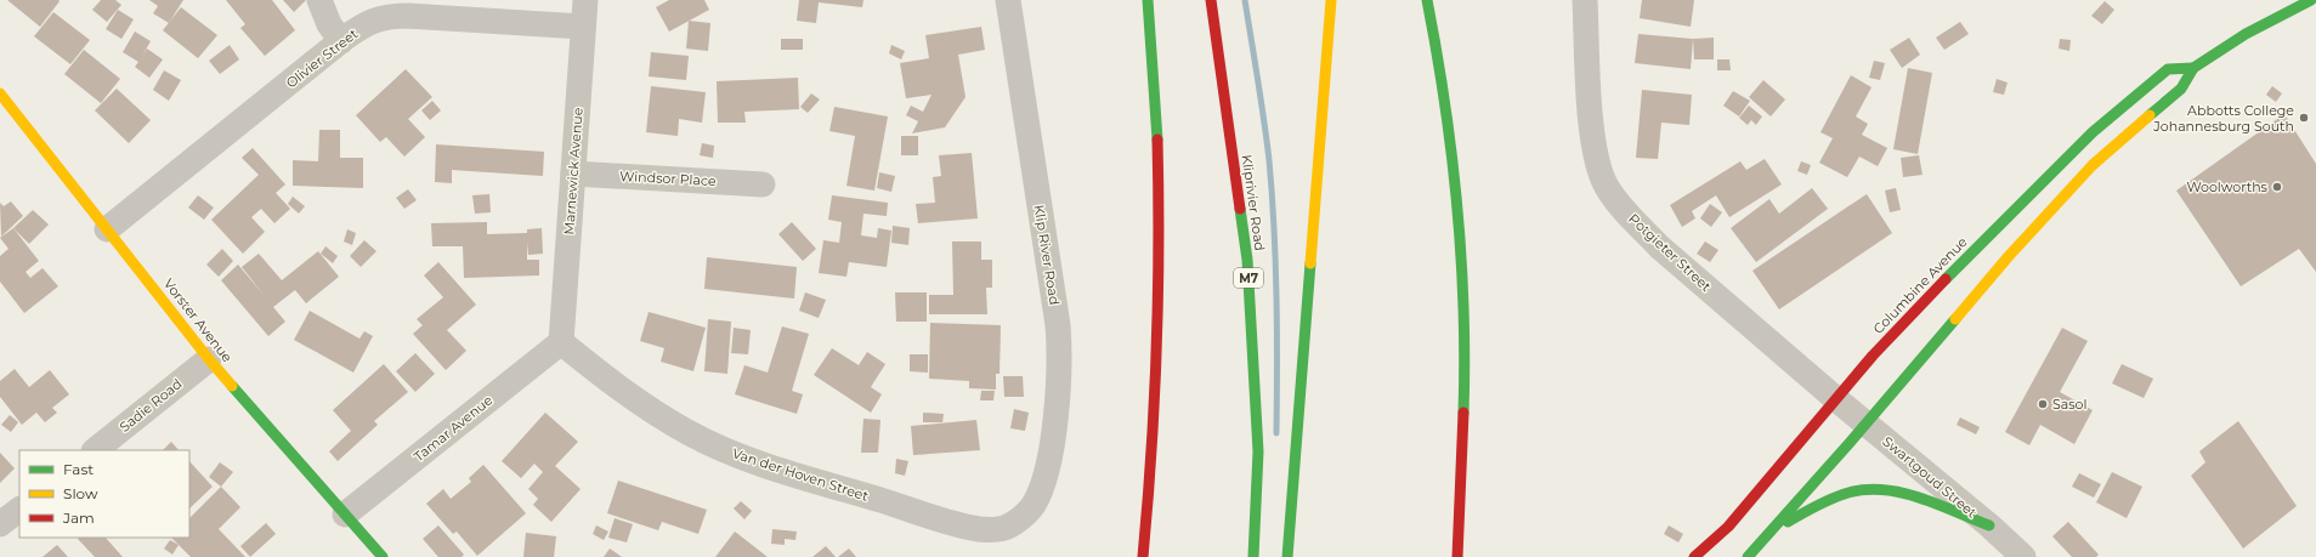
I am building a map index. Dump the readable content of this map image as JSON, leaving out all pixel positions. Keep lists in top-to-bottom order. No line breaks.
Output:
{"streets":{"main road":["Kliprivier Road","M7","Columbine Avenue","Vorster Avenue"],"street":["Olivier Street","Marnewick Avenue","Windsor Place","Potgieter Street","Klip River Road","Sadie Road","Tamar Avenue","Van der Hoven Street","Swartgoud Street"]},"crossings":[["Olivier Street","Marnewick Avenue"],["Olivier Street","Vorster Avenue"],["Marnewick Avenue","Windsor Place"],["Marnewick Avenue","Tamar Avenue"],["Marnewick Avenue","Van der Hoven Street"],["Potgieter Street","Columbine Avenue"],["Potgieter Street","Swartgoud Street"],["Klip River Road","Van der Hoven Street"],["Columbine Avenue","Swartgoud Street"],["Vorster Avenue","Sadie Road"],["Vorster Avenue","Tamar Avenue"],["Tamar Avenue","Van der Hoven Street"]],"places":["Abbotts College Johannesburg South","Woolworths","Sasol"],"legend":["Fast","Slow","Jam"]}
